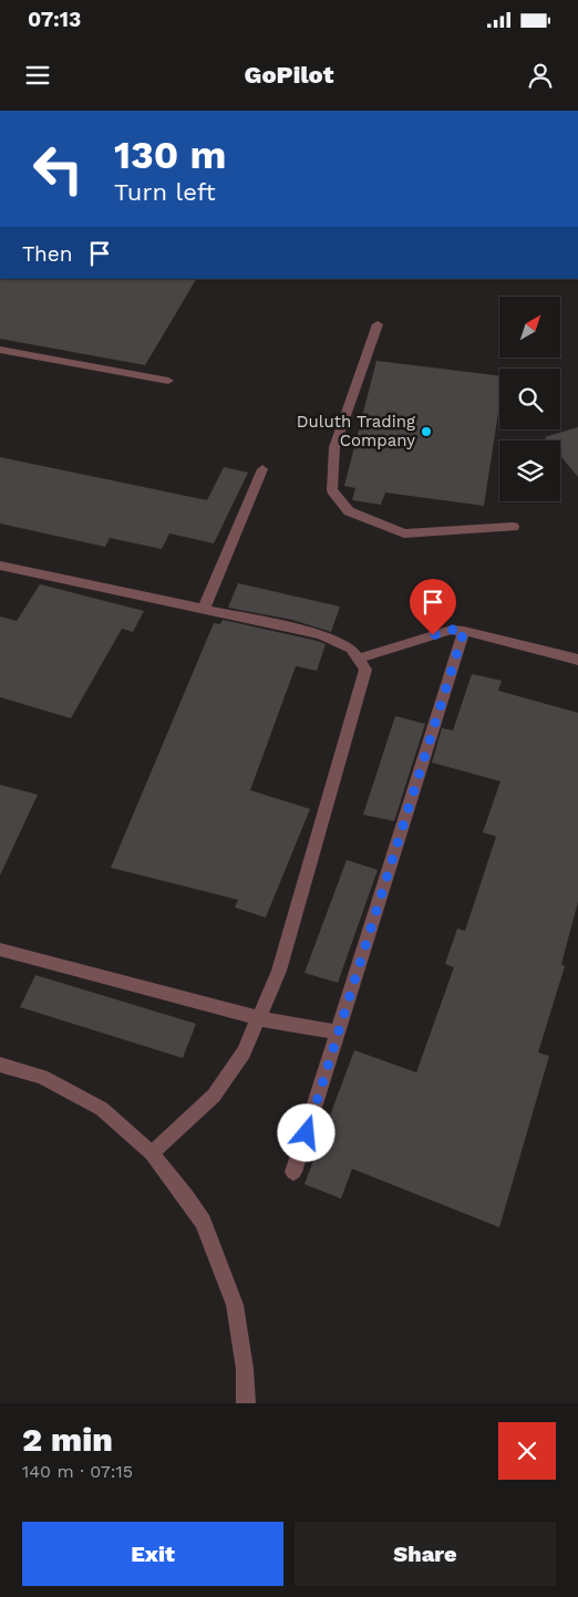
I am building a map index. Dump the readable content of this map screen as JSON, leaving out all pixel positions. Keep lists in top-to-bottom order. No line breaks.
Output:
{"places":["Duluth Trading Company"],"north":"top right","page":{"status":"07:13","header":"GoPilot","turn":["130 m","Turn left"],"then":"Then","heading":["2 min","140 m · 07:15"],"buttons":["Exit","Share"]}}
